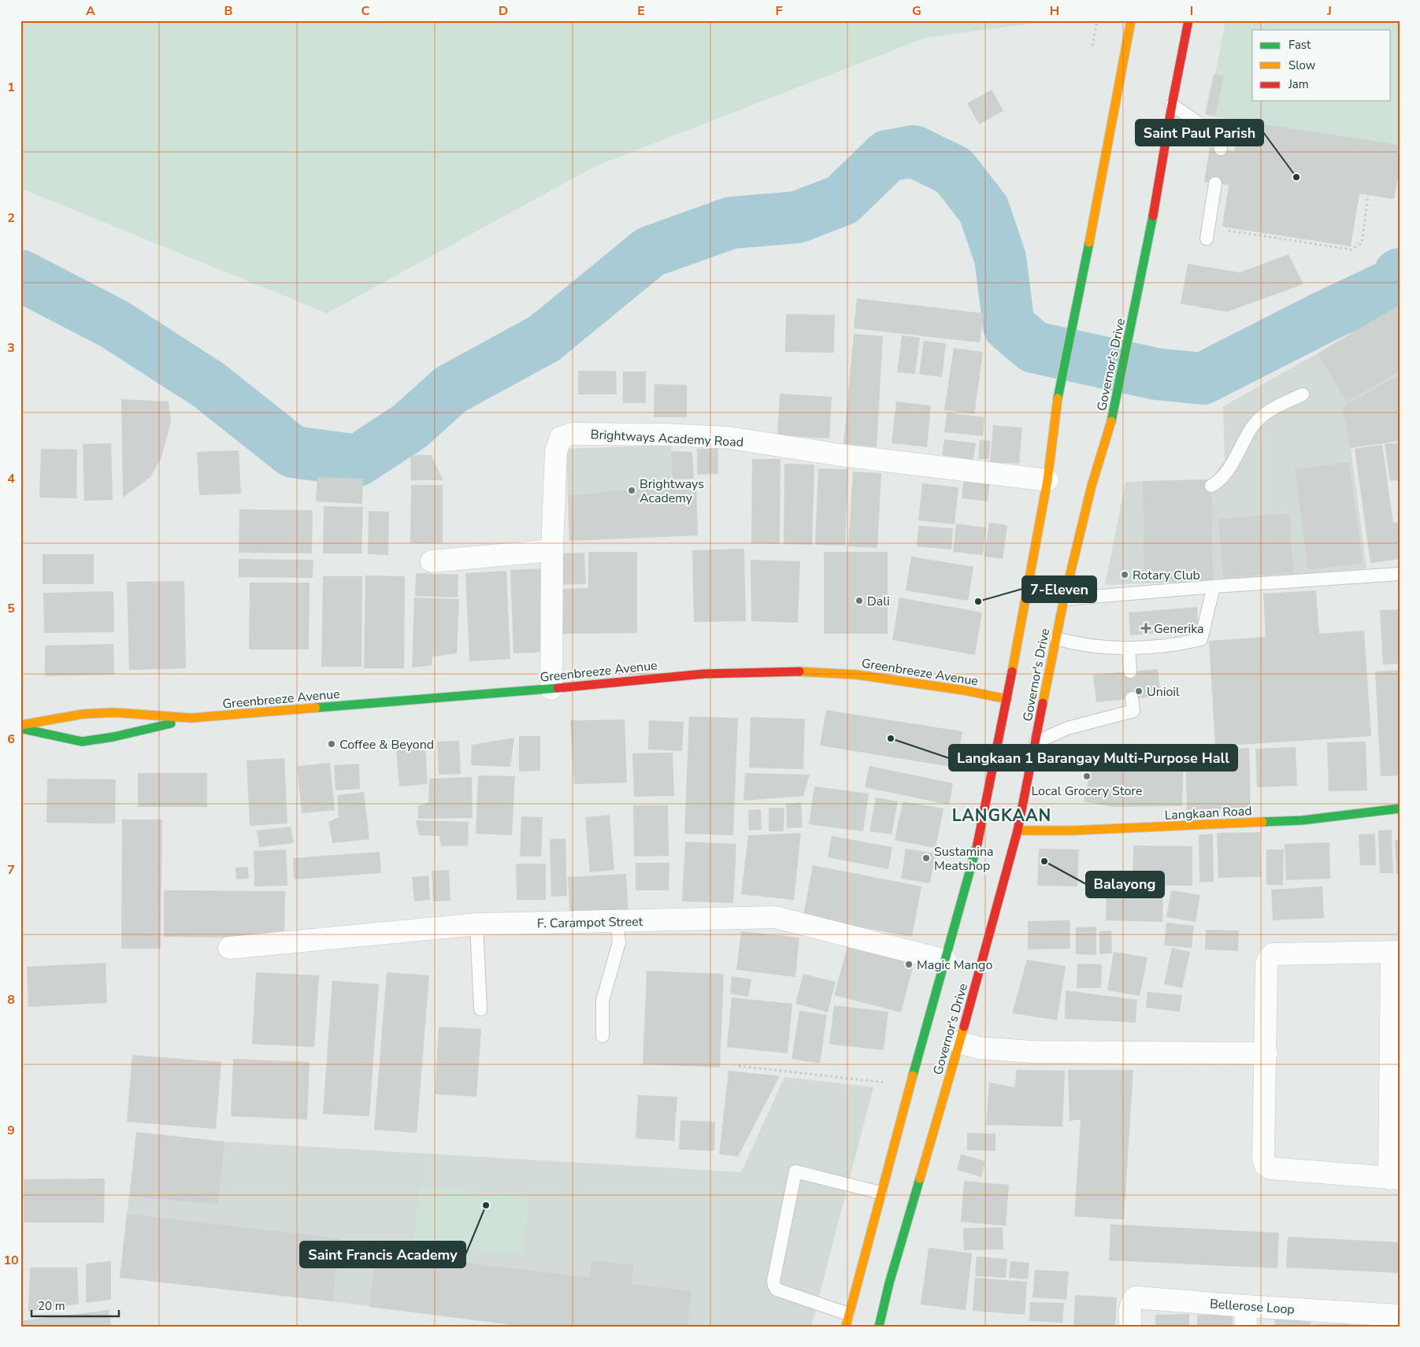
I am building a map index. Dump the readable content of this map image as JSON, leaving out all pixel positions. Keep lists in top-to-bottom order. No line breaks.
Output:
{"streets":{"main road":["Governor's Drive","Greenbreeze Avenue","Langkaan Road"],"street":["Brightways Academy Road","F. Carampot Street","Bellerose Loop"]},"crossings":[["Governor's Drive","Brightways Academy Road"],["Governor's Drive","Greenbreeze Avenue"],["Governor's Drive","Langkaan Road"],["Governor's Drive","F. Carampot Street"],["Brightways Academy Road","Greenbreeze Avenue"]],"districts":["LANGKAAN"],"places":{"other":["Saint Paul Parish","Brightways Academy","Rotary Club","Dali","7-Eleven","Unioil","Langkaan 1 Barangay Multi-Purpose Hall","Coffee & Beyond","Local Grocery Store","Sustamina Meatshop","Balayong","Magic Mango","Saint Francis Academy"],"health":["Generika"]},"legend":["Fast","Slow","Jam"],"scale_bar":"20 m","grid":{"columns":["A","B","C","D","E","F","G","H","I","J"],"rows":["1","2","3","4","5","6","7","8","9","10"]}}
